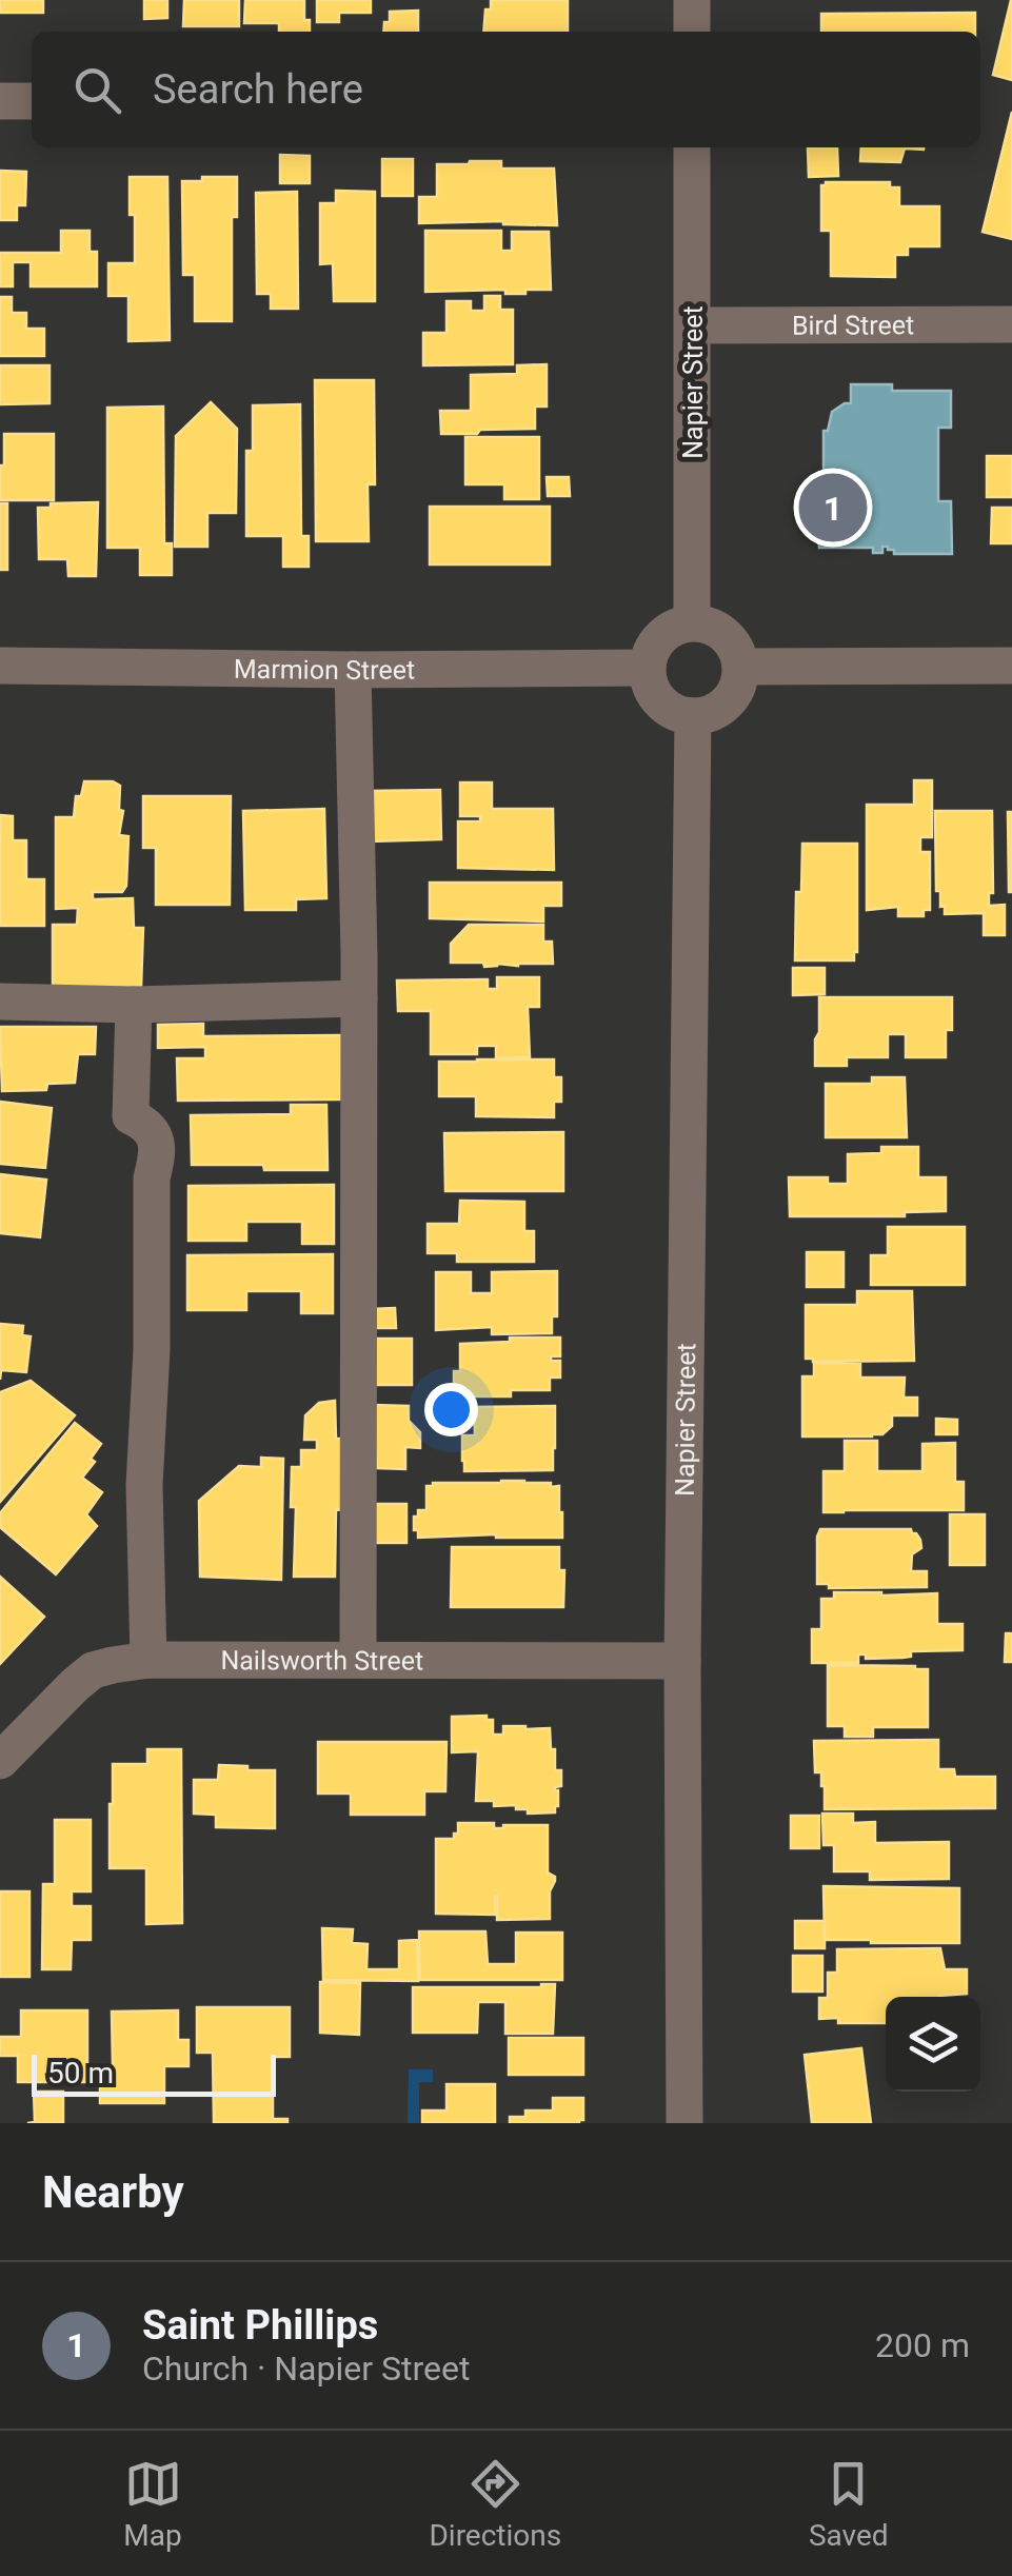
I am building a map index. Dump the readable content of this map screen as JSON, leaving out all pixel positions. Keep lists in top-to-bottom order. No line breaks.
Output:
{"streets":{"street":["Bird Street","Napier Street","Marmion Street","Nailsworth Street"]},"crossings":[["Bird Street","Napier Street"],["Napier Street","Marmion Street"],["Napier Street","Nailsworth Street"]],"scale_bar":"50 m","page":{"search":"Search here","pins":"1","scale":"50 m","heading":"Nearby","list":[{"mark":"1","name":"Saint Phillips","note":"Church · Napier Street","value":"200 m"}],"nav":["Map","Directions","Saved"]}}
